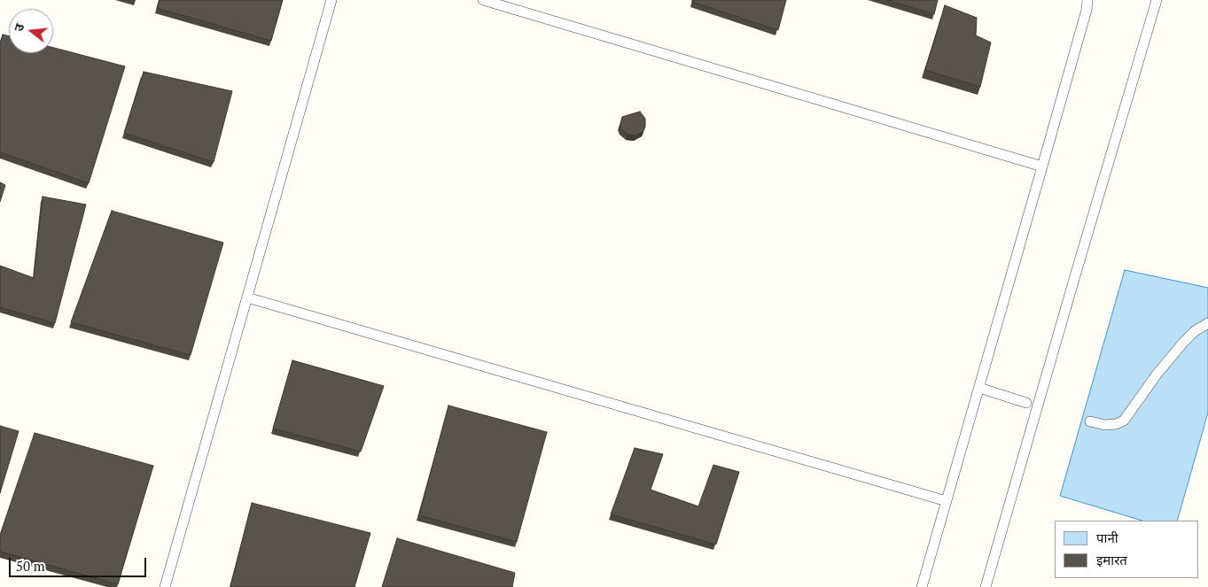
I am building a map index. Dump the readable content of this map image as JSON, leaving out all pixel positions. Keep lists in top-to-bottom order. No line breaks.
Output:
{"legend":["पानी","इमारत"],"scale_bar":"50 m","north":"left"}
